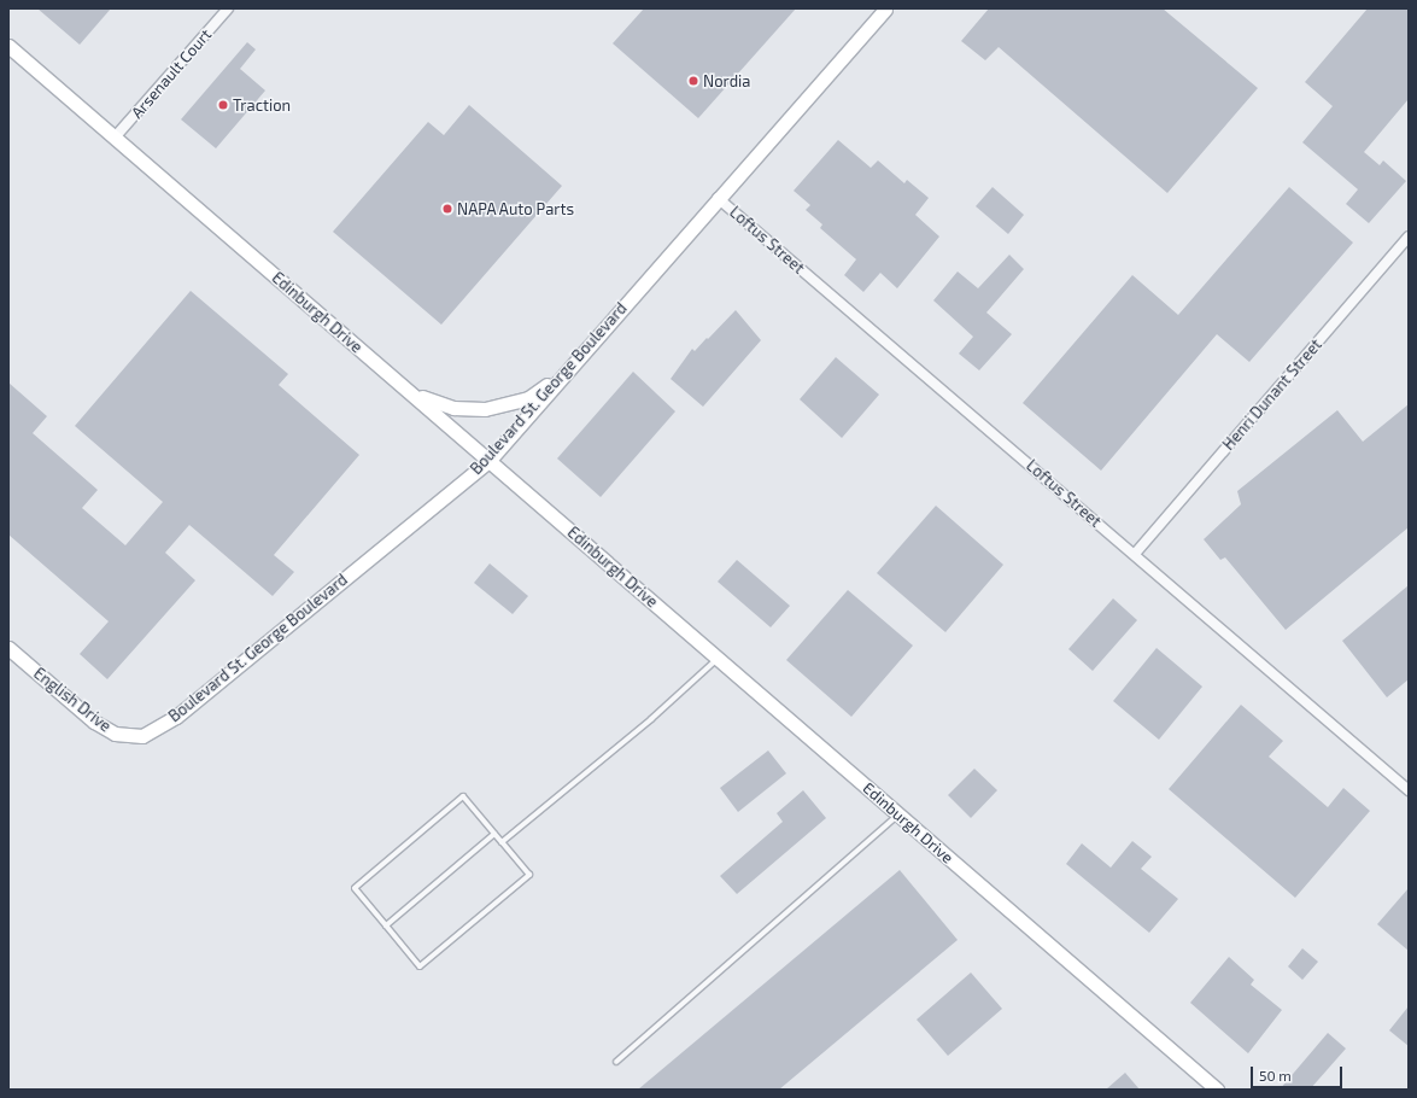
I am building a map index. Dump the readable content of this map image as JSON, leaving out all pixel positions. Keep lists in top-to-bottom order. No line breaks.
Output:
{"streets":{"street":["Arsenault Court","Loftus Street","Edinburgh Drive","Boulevard St. George Boulevard","Henri Dunant Street","English Drive"]},"crossings":[["Arsenault Court","Edinburgh Drive"],["Loftus Street","Boulevard St. George Boulevard"],["Loftus Street","Henri Dunant Street"],["Edinburgh Drive","Boulevard St. George Boulevard"],["Boulevard St. George Boulevard","English Drive"]],"places":["Nordia","Traction","NAPA Auto Parts"],"scale_bar":"50 m"}
